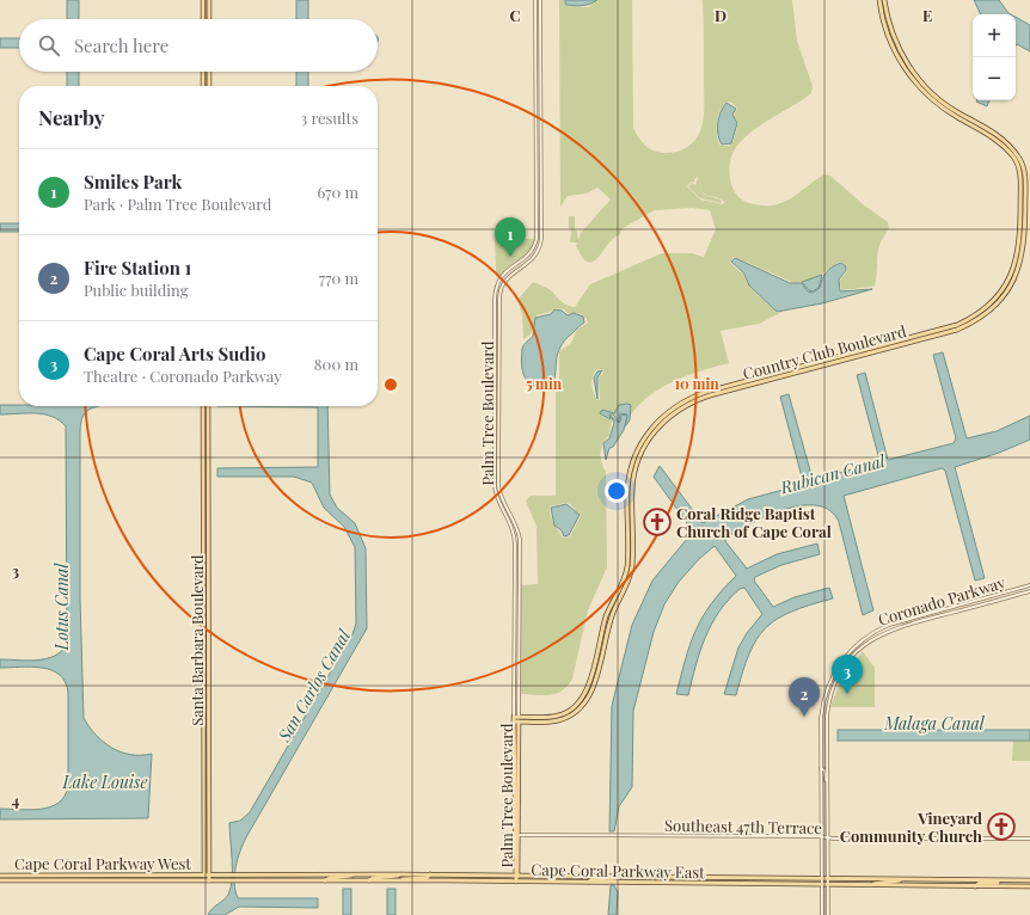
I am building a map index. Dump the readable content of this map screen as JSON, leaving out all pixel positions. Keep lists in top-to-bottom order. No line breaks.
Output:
{"streets":{"main road":["Country Club Boulevard","Palm Tree Boulevard","Santa Barbara Boulevard","Cape Coral Parkway West","Cape Coral Parkway East"],"street":["Coronado Parkway","Southeast 47th Terrace"]},"crossings":[["Country Club Boulevard","Palm Tree Boulevard"],["Palm Tree Boulevard","Southeast 47th Terrace"],["Palm Tree Boulevard","Cape Coral Parkway East"],["Coronado Parkway","Southeast 47th Terrace"],["Coronado Parkway","Cape Coral Parkway East"],["Santa Barbara Boulevard","Cape Coral Parkway West"],["Santa Barbara Boulevard","Cape Coral Parkway East"],["Cape Coral Parkway West","Cape Coral Parkway East"]],"water":["Rubican Canal","Lotus Canal","San Carlos Canal","Malaga Canal","Lake Louise"],"places":{"church":["Coral Ridge Baptist Church of Cape Coral","Vineyard Community Church"]},"page":{"map_buttons":["+","−"],"search":"Search here","heading":["Nearby","3 results"],"list":[{"mark":"1","name":"Smiles Park","note":"Park · Palm Tree Boulevard","value":"670 m"},{"mark":"2","name":"Fire Station 1","note":"Public building","value":"770 m"},{"mark":"3","name":"Cape Coral Arts Sudio","note":"Theatre · Coronado Parkway","value":"800 m"}],"pins":["1","3","2"]},"grid":{"columns":["C","D","E"],"rows":["3","4"]},"rings":["5 min","10 min"]}
